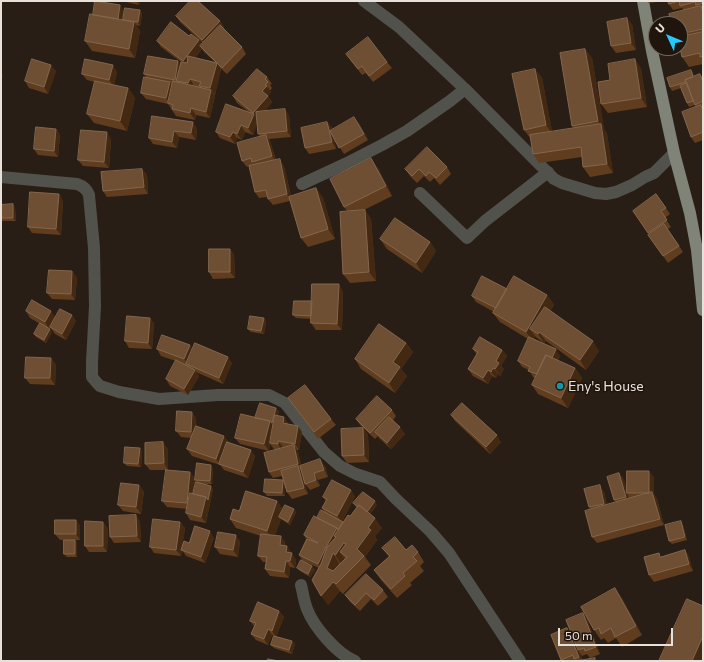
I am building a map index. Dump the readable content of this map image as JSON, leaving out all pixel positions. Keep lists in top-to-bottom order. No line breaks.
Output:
{"places":["Eny's House"],"scale_bar":"50 m","north":"top left"}
